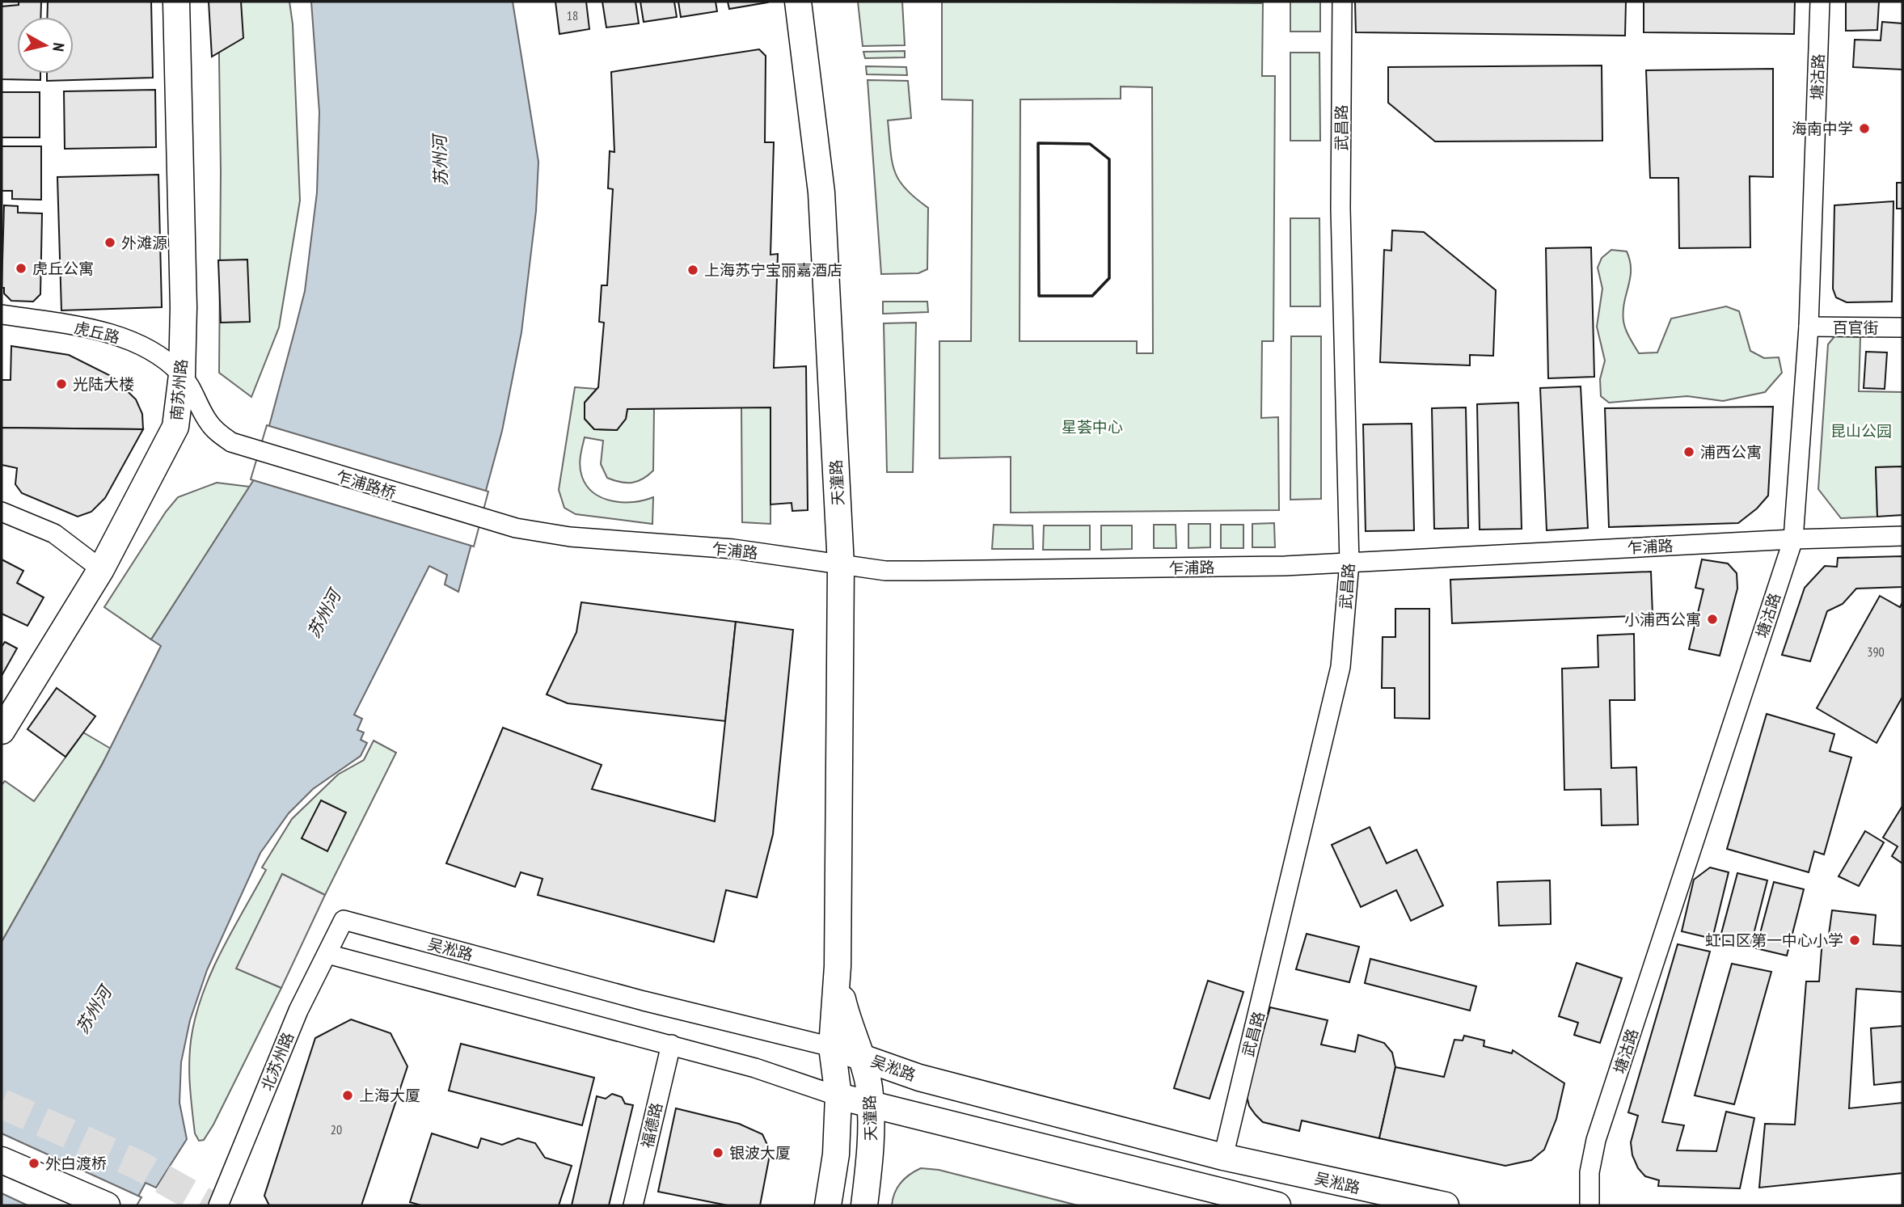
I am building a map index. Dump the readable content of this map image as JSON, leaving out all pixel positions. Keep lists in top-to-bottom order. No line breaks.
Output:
{"streets":{"main road":["南苏州路","天潼路","吴淞路"],"street":["塘沽路","武昌路","百官街","虎丘路","乍浦路桥","乍浦路","北苏州路","福德路"]},"crossings":[["塘沽路","百官街"],["塘沽路","乍浦路"],["武昌路","乍浦路"],["武昌路","吴淞路"],["虎丘路","南苏州路"],["虎丘路","乍浦路桥"],["南苏州路","乍浦路桥"],["天潼路","乍浦路"],["天潼路","吴淞路"],["乍浦路桥","乍浦路"],["吴淞路","北苏州路"]],"water":["苏州河"],"parks":["星荟中心","昆山公园"],"places":["海南中学","外滩源","虎丘公寓","上海苏宁宝丽嘉酒店","光陆大楼","浦西公寓","小浦西公寓","虹口区第一中心小学","上海大厦","银波大厦","外白渡桥"],"house_numbers":["18","390","20"],"north":"right"}
